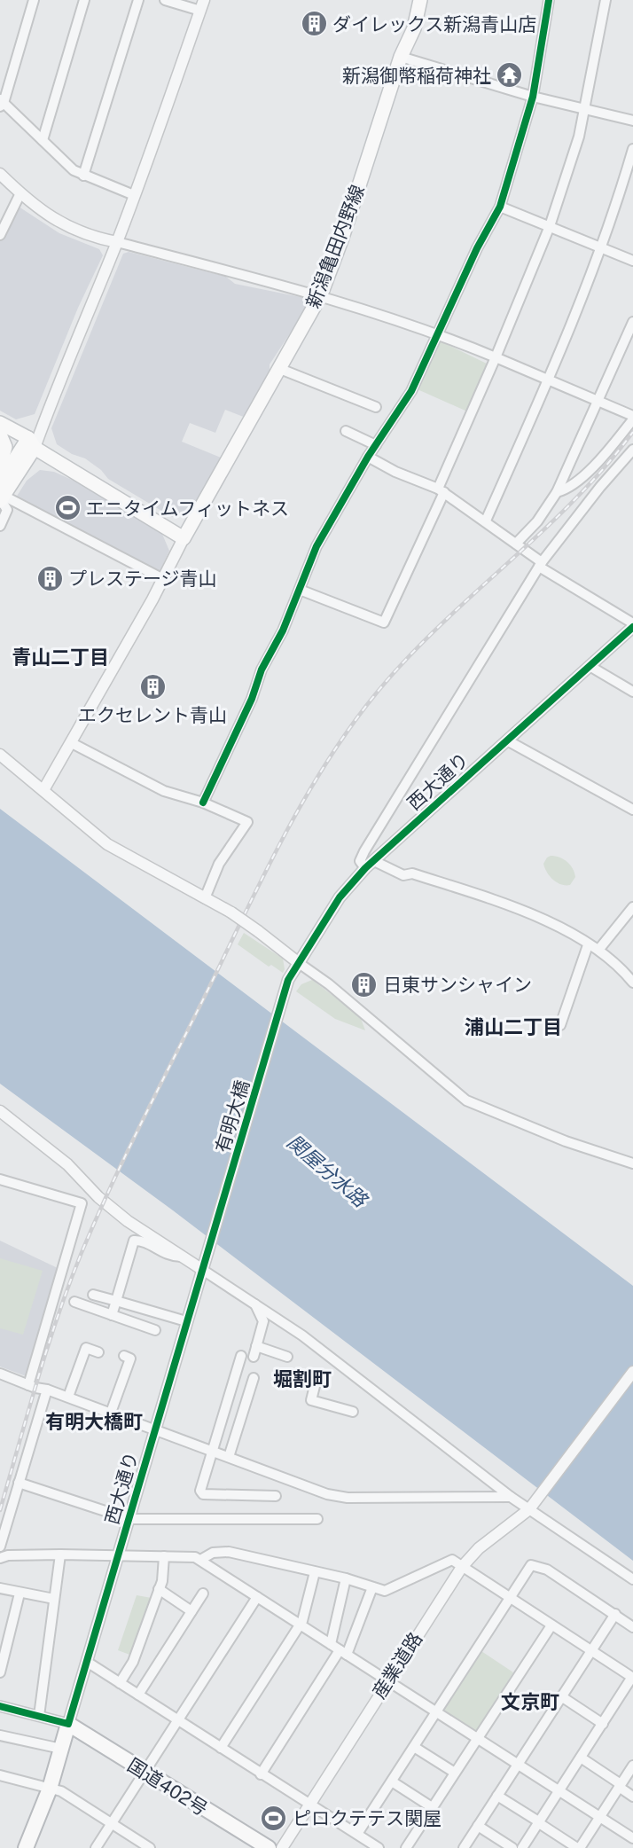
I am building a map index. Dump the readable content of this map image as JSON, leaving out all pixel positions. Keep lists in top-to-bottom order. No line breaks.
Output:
{"streets":{"highway":["西大通り","国道402号"],"main road":["新潟亀田内野線"],"street":["有明大橋","産業道路"]},"crossings":[["西大通り","有明大橋"],["西大通り","国道402号"]],"districts":["青山二丁目","浦山二丁目","堀割町","有明大橋町","文京町"],"water":["関屋分水路"],"places":{"building":["ダイレックス新潟青山店","プレステージ青山","エクセレント青山","日東サンシャイン"],"temple":["新潟御幣稲荷神社"],"sports":["エニタイムフィットネス","ピロクテテス関屋"]}}
